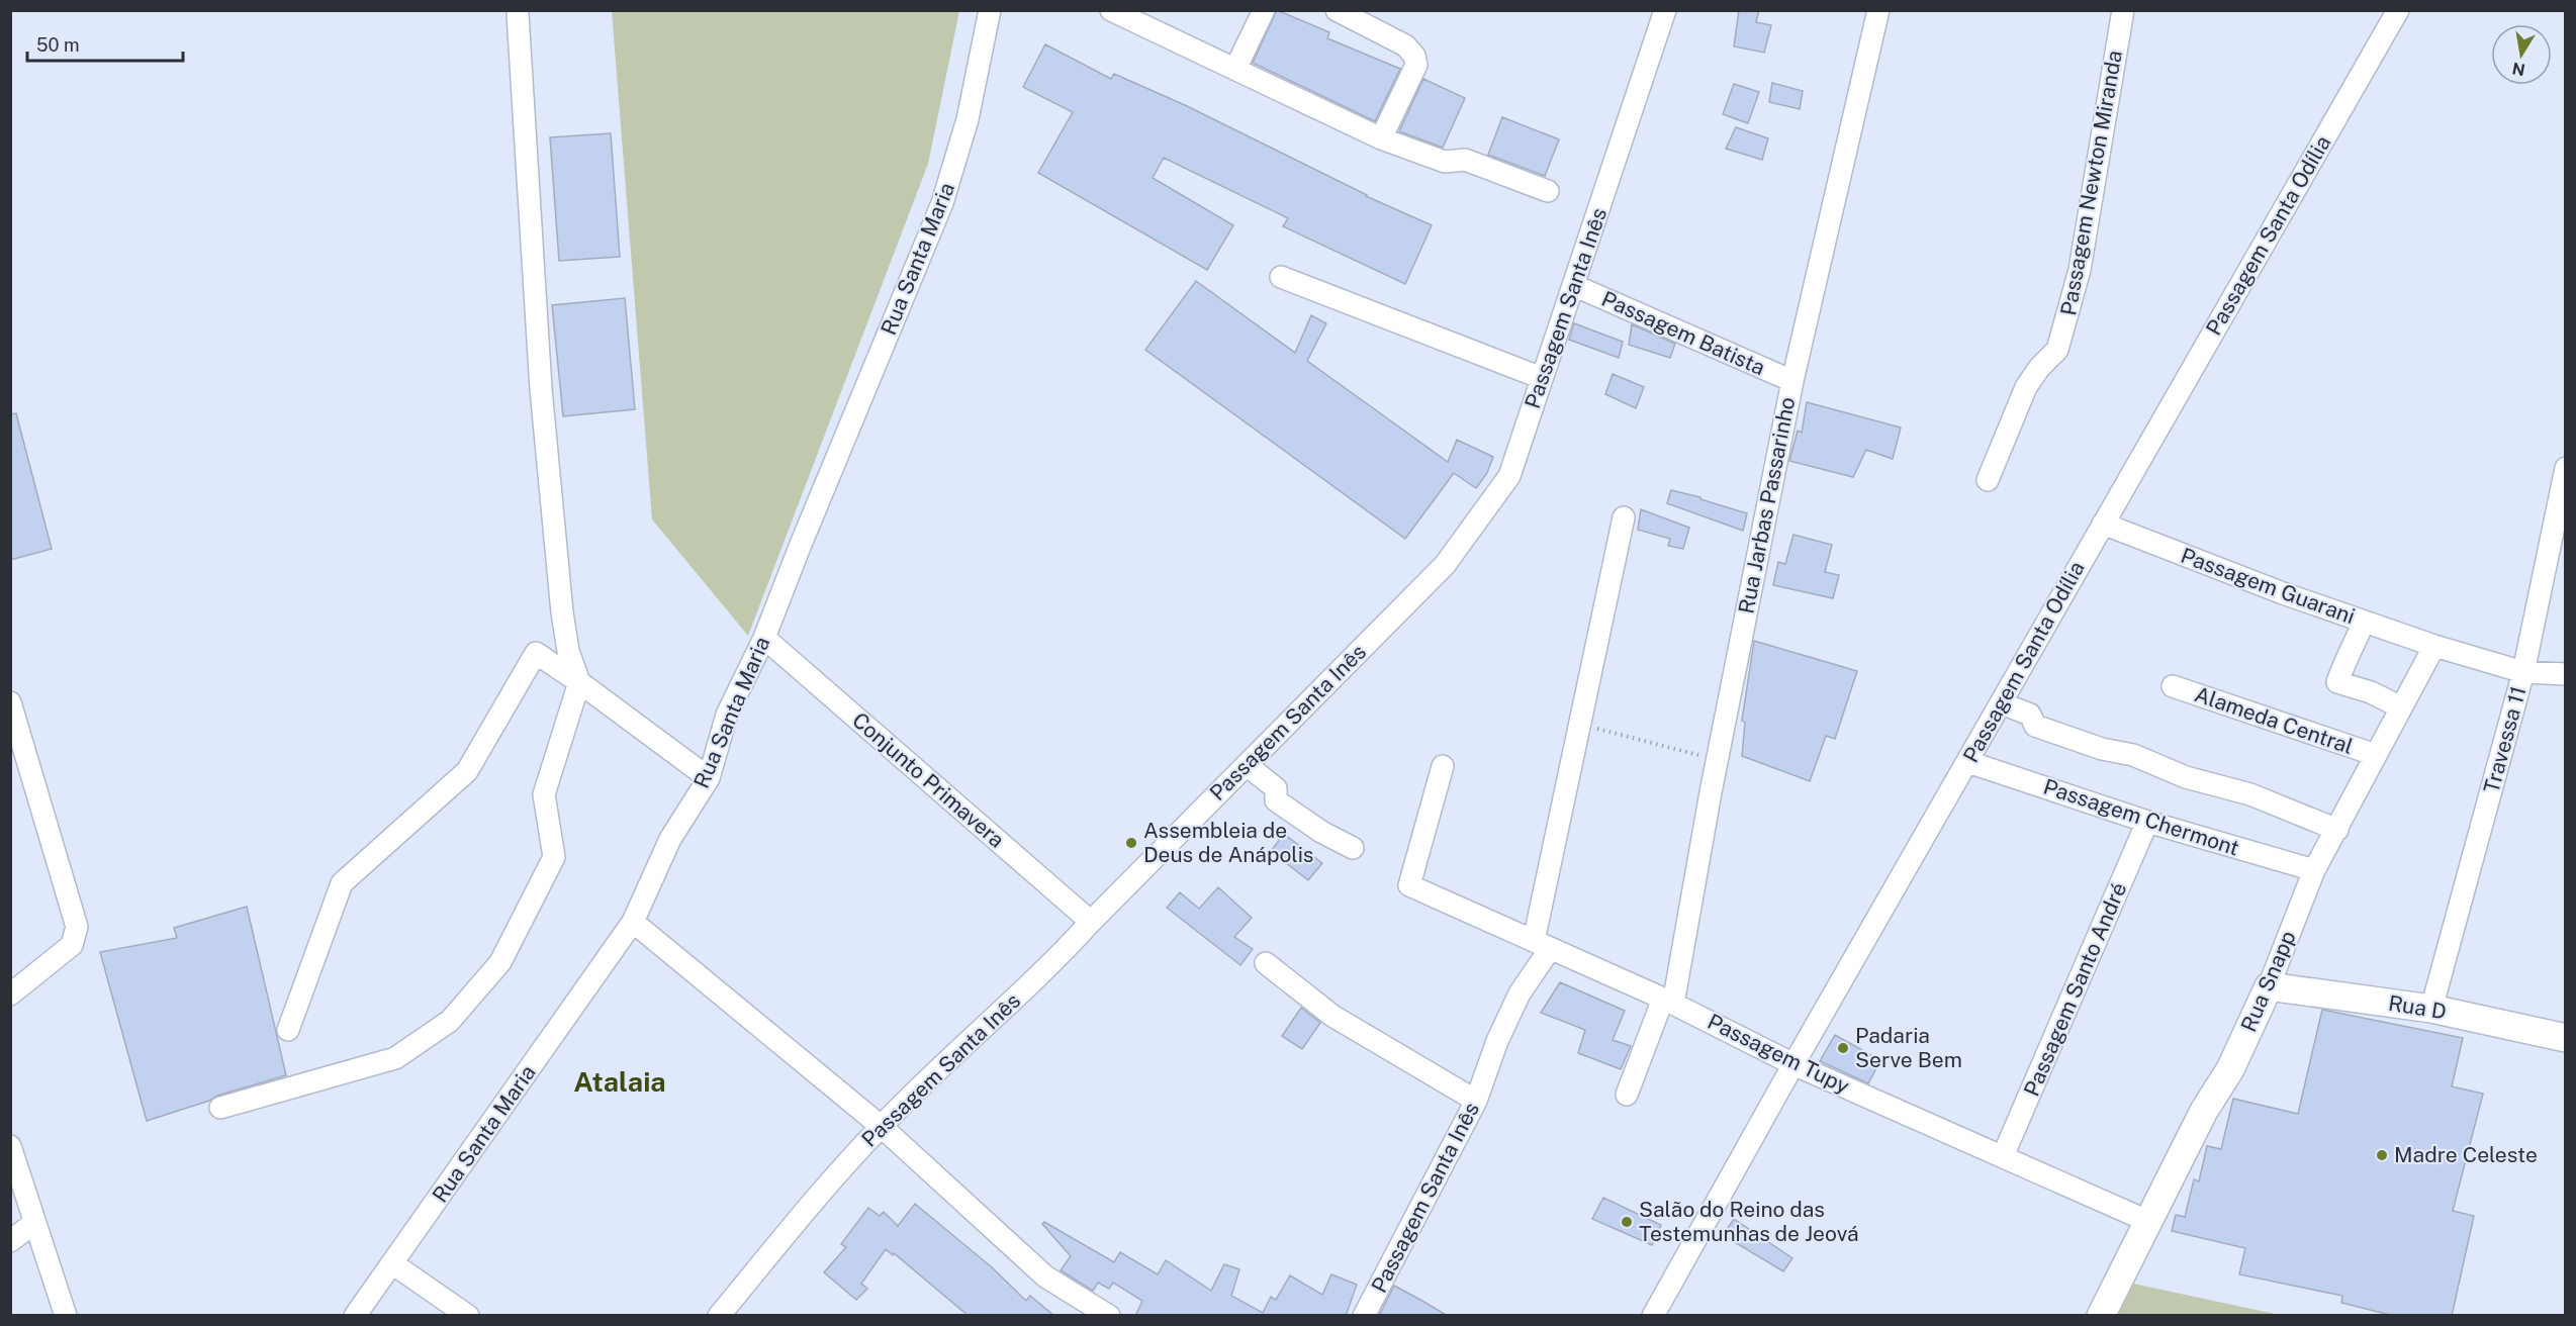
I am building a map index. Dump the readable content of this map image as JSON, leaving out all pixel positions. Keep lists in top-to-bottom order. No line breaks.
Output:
{"streets":{"main road":["Rua Snapp","Rua D"],"street":["Passagem Newton Miranda","Passagem Santa Odília","Rua Santa Maria","Passagem Santa Inês","Passagem Batista","Rua Jarbas Passarinho","Passagem Guarani","Alameda Central","Travessa 11","Conjunto Primavera","Passagem Chermont","Passagem Santo André","Passagem Tupy"]},"crossings":[["Passagem Santa Odília","Passagem Guarani"],["Passagem Santa Odília","Passagem Chermont"],["Passagem Santa Odília","Passagem Tupy"],["Rua Santa Maria","Conjunto Primavera"],["Passagem Santa Inês","Passagem Batista"],["Passagem Santa Inês","Conjunto Primavera"],["Passagem Santa Inês","Passagem Tupy"],["Passagem Batista","Rua Jarbas Passarinho"],["Rua Jarbas Passarinho","Passagem Tupy"],["Passagem Guarani","Travessa 11"],["Passagem Guarani","Rua Snapp"],["Alameda Central","Rua Snapp"],["Travessa 11","Rua D"],["Passagem Chermont","Rua Snapp"],["Passagem Chermont","Passagem Santo André"],["Rua Snapp","Rua D"],["Rua Snapp","Passagem Tupy"],["Passagem Santo André","Passagem Tupy"]],"districts":["Atalaia"],"places":["Assembleia de Deus de Anápolis","Padaria Serve Bem","Madre Celeste","Salão do Reino das Testemunhas de Jeová"],"scale_bar":"50 m","north":"bottom"}
